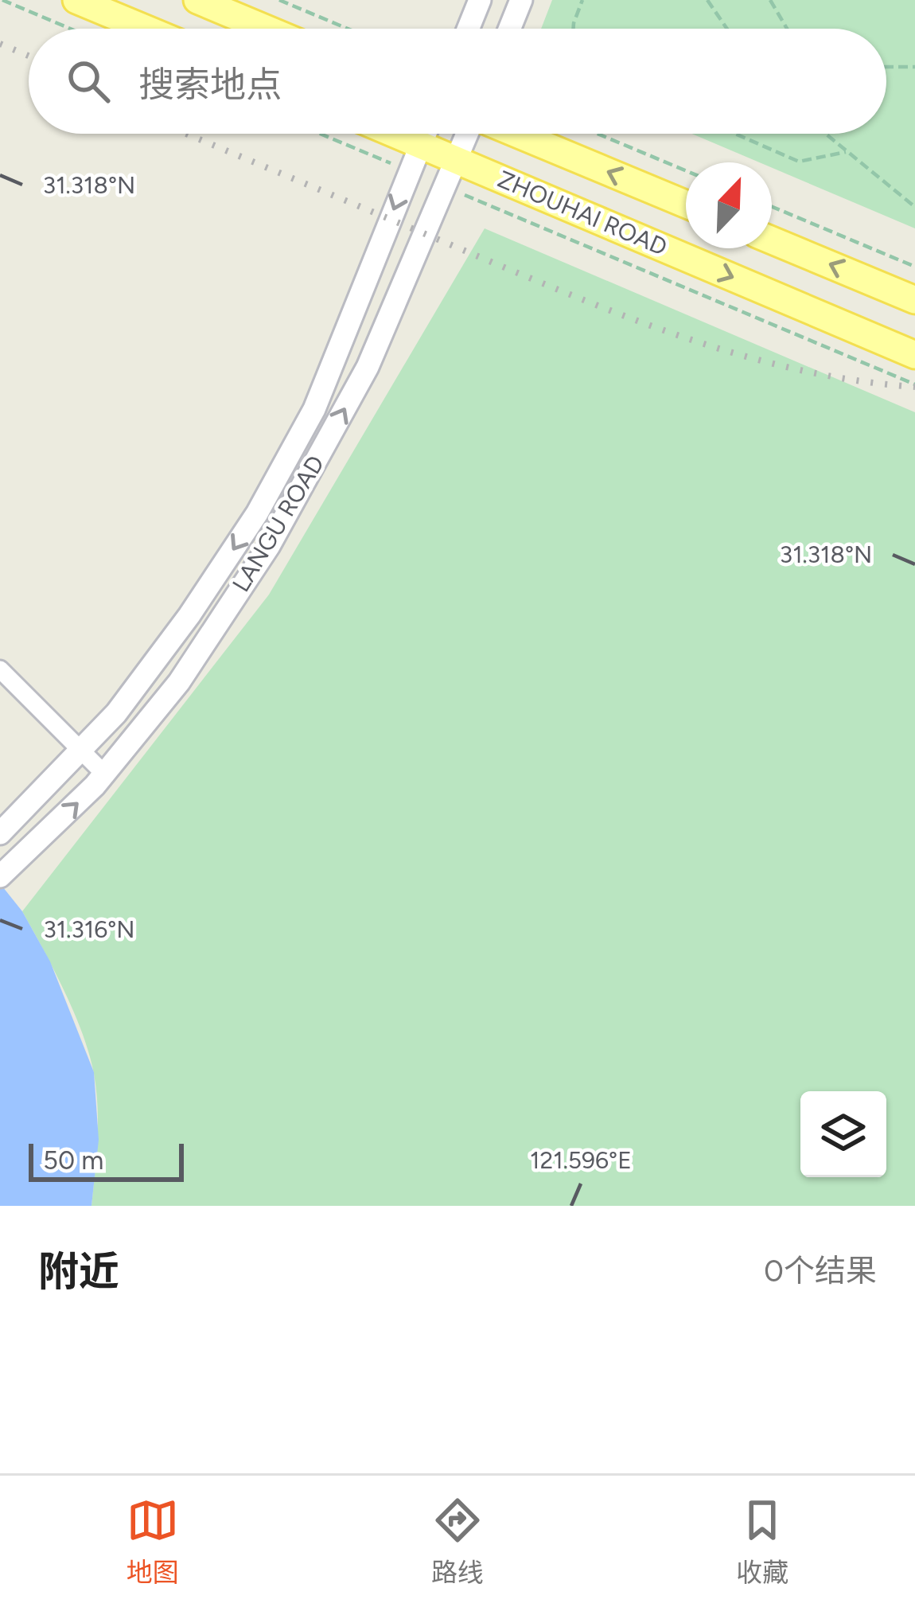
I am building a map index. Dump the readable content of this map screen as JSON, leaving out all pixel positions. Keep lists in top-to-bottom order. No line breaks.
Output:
{"streets":{"main road":["ZHOUHAI ROAD"],"street":["LANGU ROAD"]},"crossings":[["ZHOUHAI ROAD","LANGU ROAD"]],"scale_bar":"50 m","north":"top right","page":{"search":"搜索地点","scale":"50 m","heading":["附近","0个结果"],"nav":["地图","路线","收藏"]},"coordinates":["31.318°N","31.316°N","121.596°E"]}
